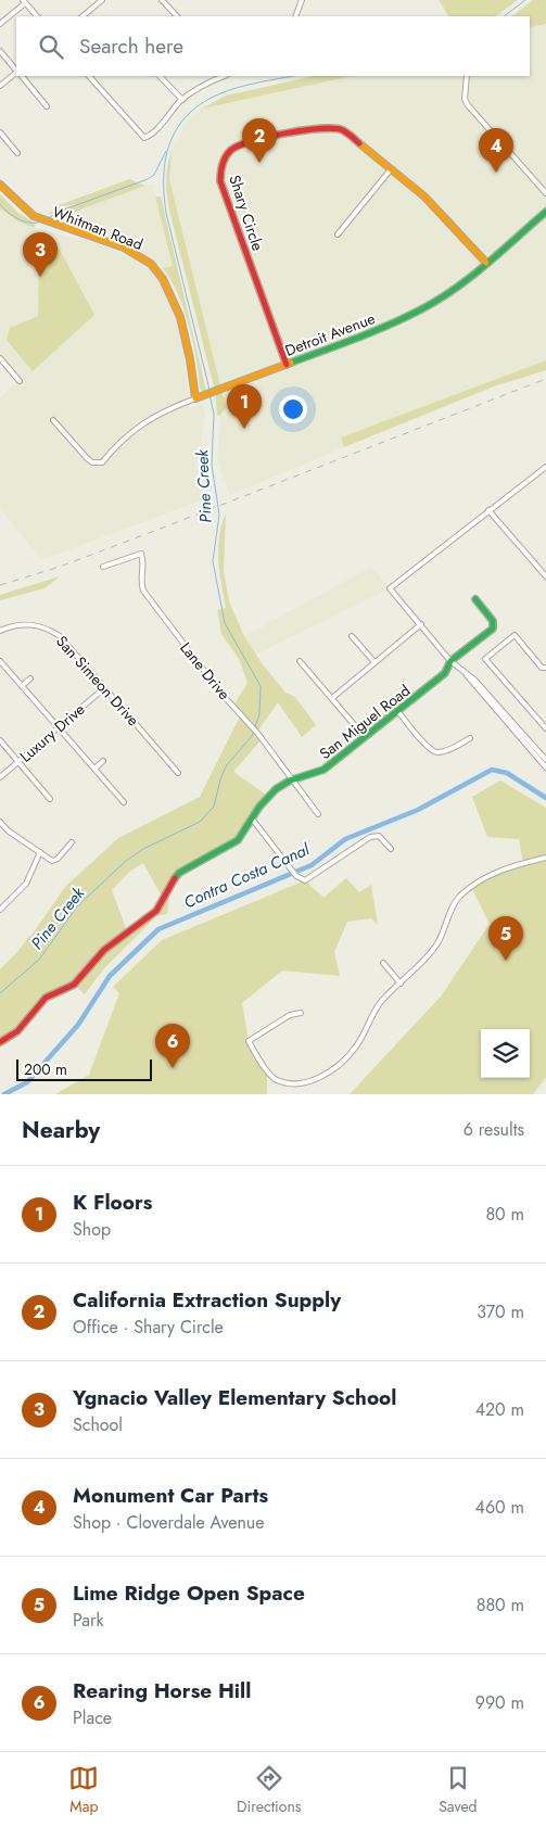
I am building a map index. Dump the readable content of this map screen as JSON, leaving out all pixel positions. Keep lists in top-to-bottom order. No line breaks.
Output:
{"streets":{"street":["Shary Circle","Whitman Road","Detroit Avenue","Lane Drive","San Simeon Drive","San Miguel Road","Luxury Drive"]},"crossings":[["Shary Circle","Detroit Avenue"],["Whitman Road","Detroit Avenue"],["Lane Drive","San Miguel Road"],["San Simeon Drive","Luxury Drive"]],"water":["Pine Creek","Contra Costa Canal"],"scale_bar":"200 m","page":{"search":"Search here","pins":["2","4","3","1","5","6"],"scale":"200 m","heading":["Nearby","6 results"],"list":[{"mark":"1","name":"K Floors","note":"Shop","value":"80 m"},{"mark":"2","name":"California Extraction Supply","note":"Office · Shary Circle","value":"370 m"},{"mark":"3","name":"Ygnacio Valley Elementary School","note":"School","value":"420 m"},{"mark":"4","name":"Monument Car Parts","note":"Shop · Cloverdale Avenue","value":"460 m"},{"mark":"5","name":"Lime Ridge Open Space","note":"Park","value":"880 m"},{"mark":"6","name":"Rearing Horse Hill","note":"Place","value":"990 m"}],"nav":["Map","Directions","Saved"]}}
